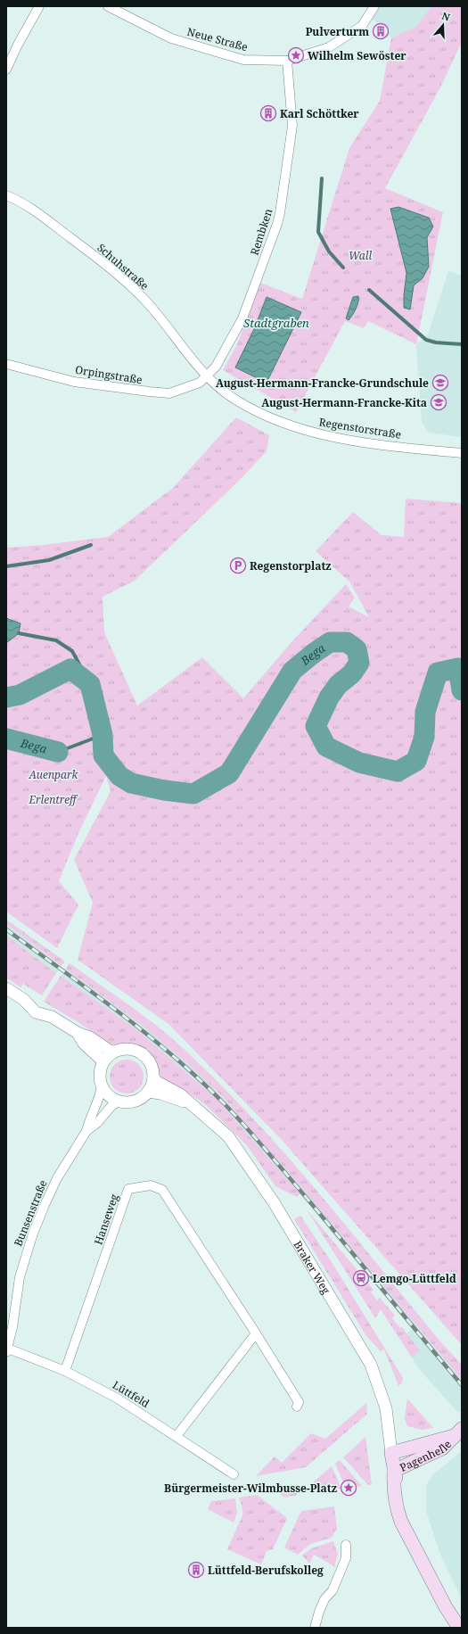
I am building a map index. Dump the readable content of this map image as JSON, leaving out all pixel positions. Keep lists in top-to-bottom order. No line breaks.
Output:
{"streets":{"main road":["Pagenhelle"],"street":["Neue Straße","Rembken","Schuhstraße","Orpingstraße","Regenstorstraße","Bunsenstraße","Hanseweg","Braker Weg","Lüttfeld"]},"crossings":[["Neue Straße","Rembken"],["Rembken","Schuhstraße"],["Rembken","Orpingstraße"],["Rembken","Regenstorstraße"],["Schuhstraße","Orpingstraße"],["Schuhstraße","Regenstorstraße"],["Orpingstraße","Regenstorstraße"],["Bunsenstraße","Braker Weg"],["Bunsenstraße","Lüttfeld"],["Hanseweg","Lüttfeld"],["Braker Weg","Pagenhelle"]],"water":["Stadtgraben","Bega"],"parks":["Wall","Auenpark","Erlentreff"],"places":{"building":["Pulverturm","Karl Schöttker","Lüttfeld-Berufskolleg"],"place":["Wilhelm Sewöster","Bürgermeister-Wilmbusse-Platz"],"school or university":["August-Hermann-Francke-Grundschule","August-Hermann-Francke-Kita"],"parking":["Regenstorplatz"],"station":["Lemgo-Lüttfeld"]},"north":"top"}
